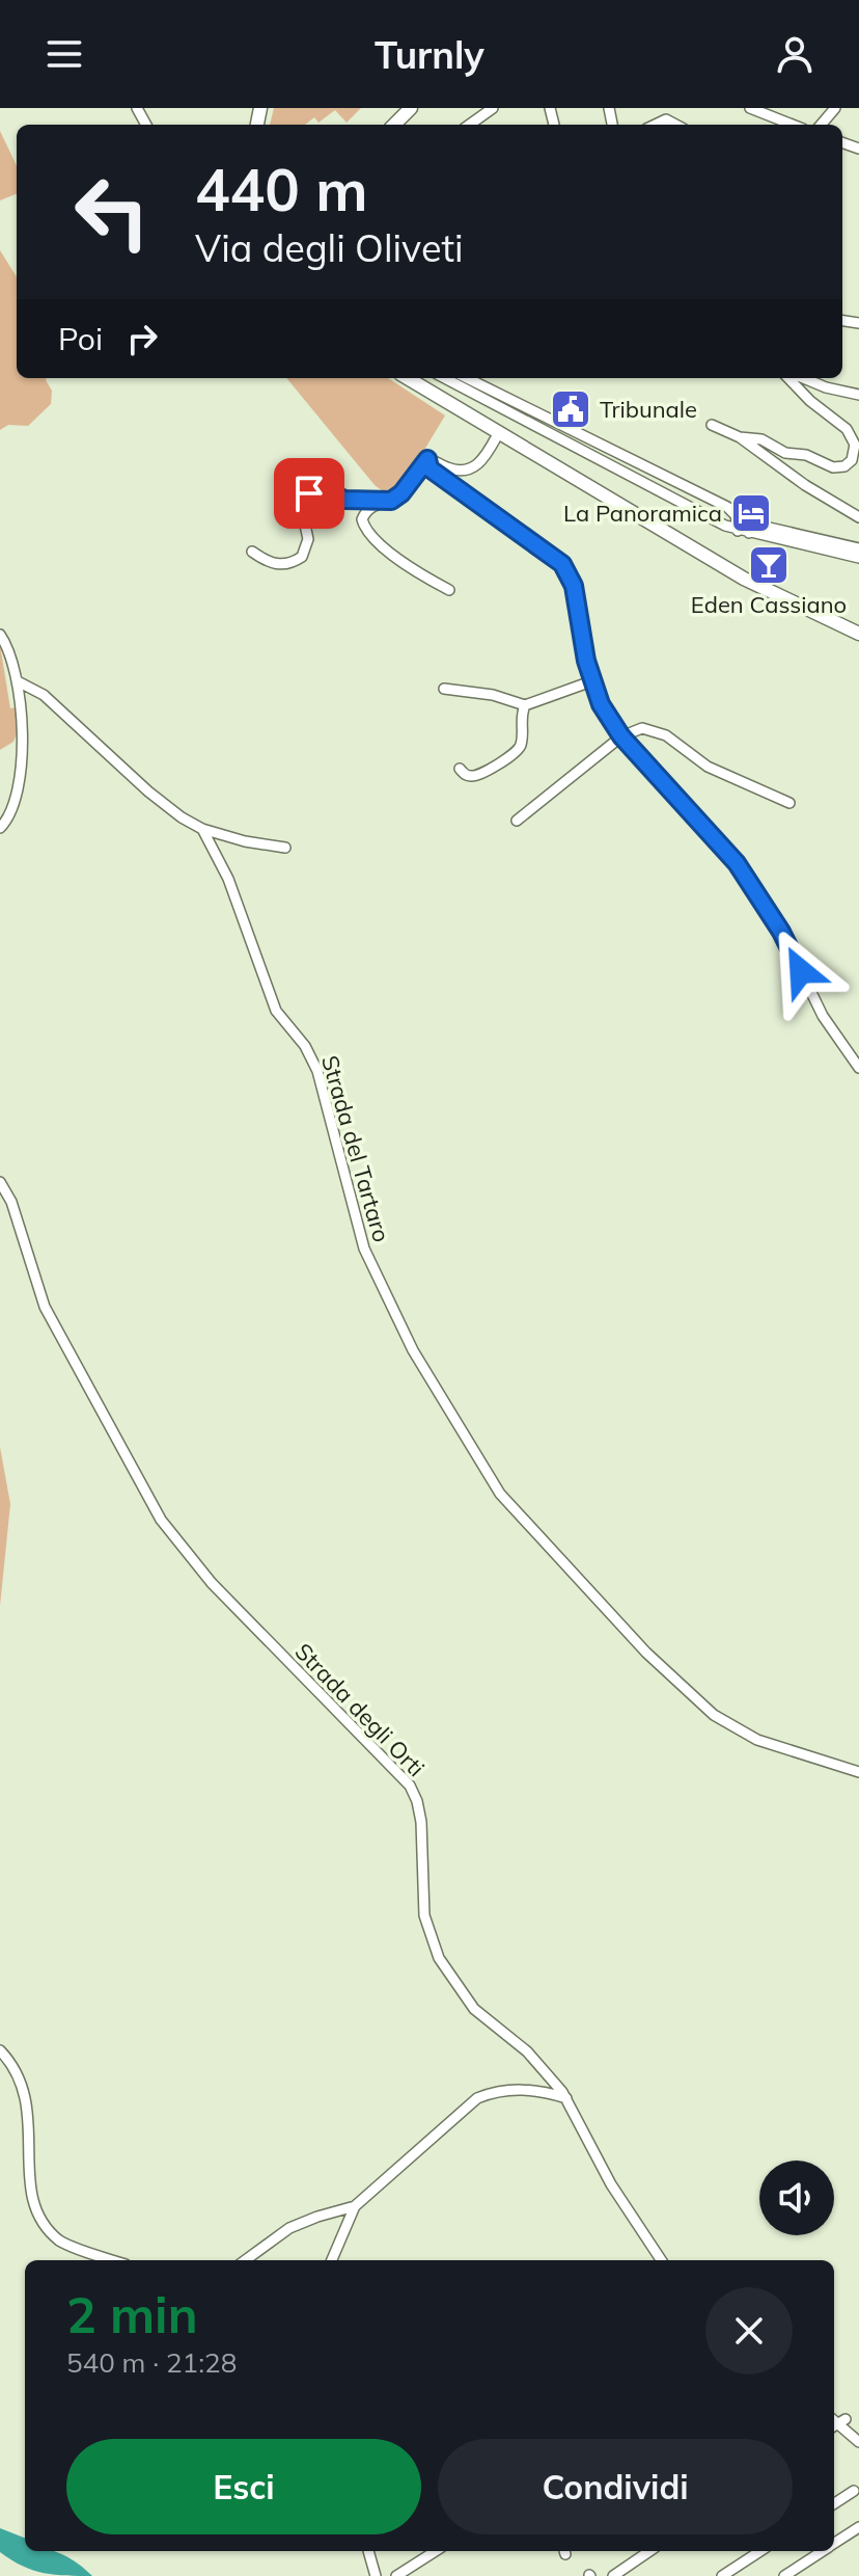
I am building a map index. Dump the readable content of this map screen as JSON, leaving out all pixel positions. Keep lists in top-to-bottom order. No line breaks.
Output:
{"streets":{"street":["Strada del Tartaro","Strada degli Orti"]},"places":{"public building":["Tribunale"],"hotel":["La Panoramica"],"bar":["Eden Cassiano"]},"page":{"header":"Turnly","turn":["440 m","Via degli Oliveti"],"then":"Poi","heading":["2 min","540 m · 21:28"],"buttons":["Esci","Condividi"]}}
